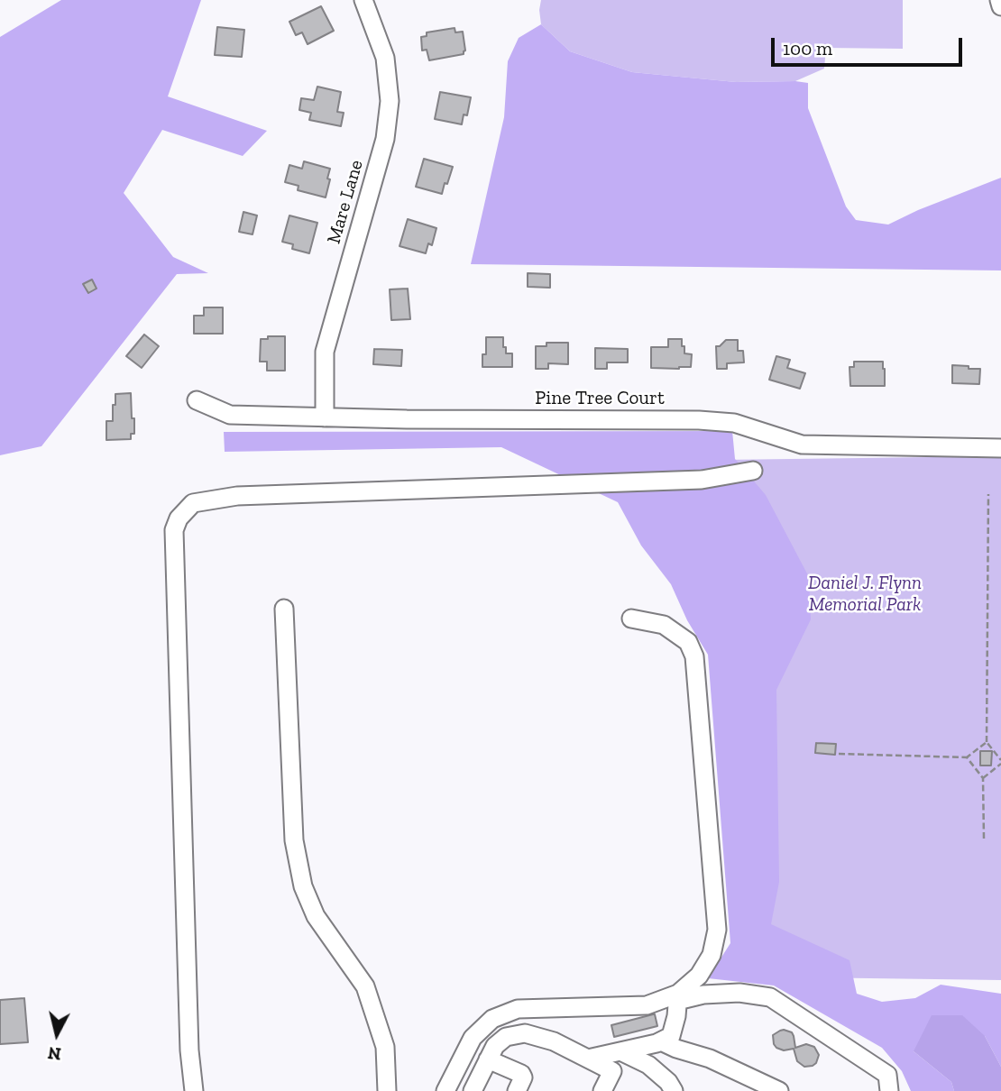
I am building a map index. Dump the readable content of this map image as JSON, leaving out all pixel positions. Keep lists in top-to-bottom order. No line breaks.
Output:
{"streets":{"street":["Mare Lane","Pine Tree Court"]},"crossings":[["Mare Lane","Pine Tree Court"]],"parks":["Daniel J. Flynn Memorial Park"],"scale_bar":"100 m","north":"bottom"}
